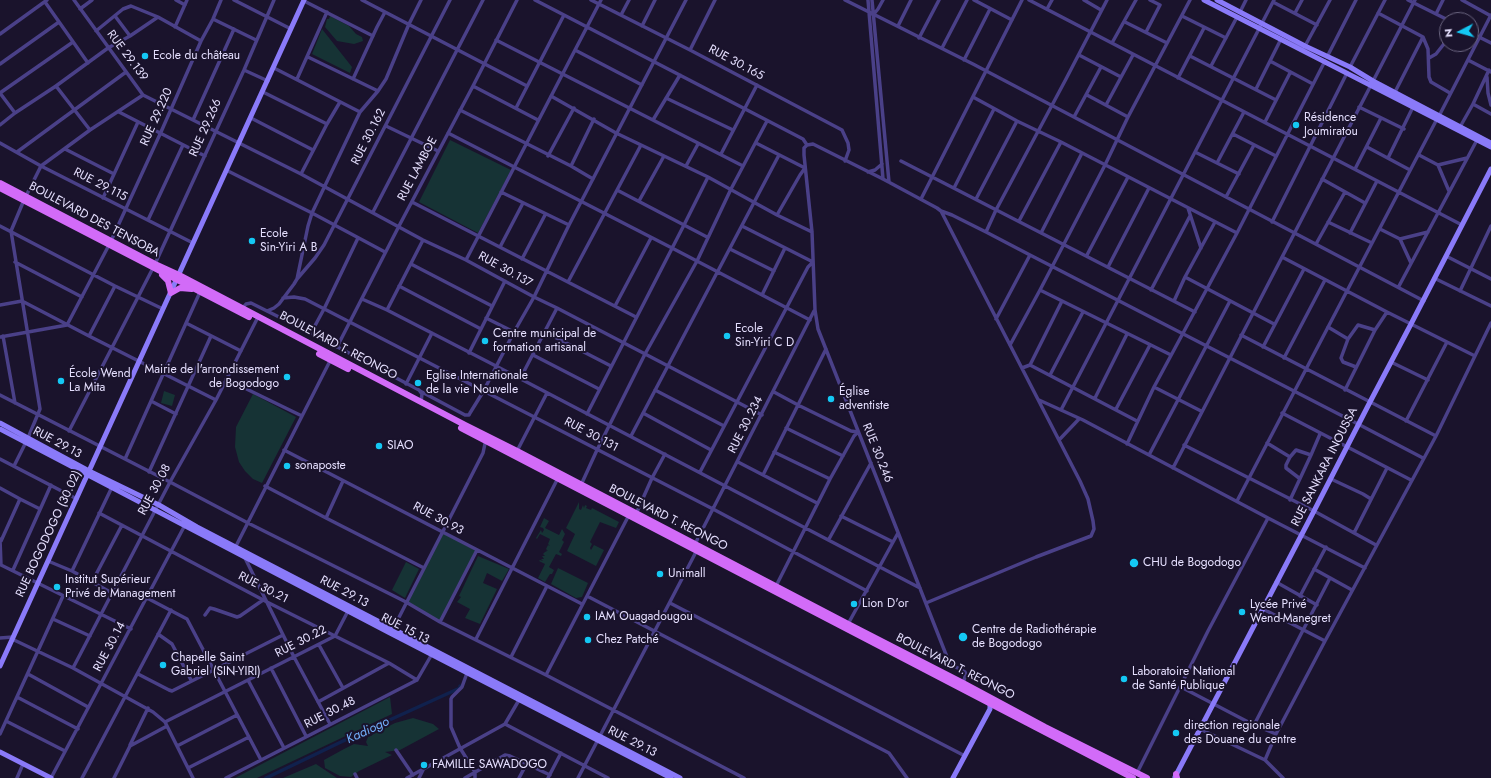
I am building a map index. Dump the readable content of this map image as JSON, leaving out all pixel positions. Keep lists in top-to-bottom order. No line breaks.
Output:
{"streets":{"main road":["BOULEVARD DES TENSOBA","BOULEVARD T. REONGO","RUE 29.13","RUE SANKARA INOUSSA","RUE BOGODOGO (30.02)","RUE 15.13"],"street":["RUE 29.139","RUE 30.165","RUE 29.220","RUE 29.266","RUE 30.162","RUE LAMBOE","RUE 29.115","RUE 30.137","RUE 30.234","RUE 30.131","RUE 30.246","RUE 30.08","RUE 30.93","RUE 30.21","RUE 30.22","RUE 30.14","RUE 30.48"]},"crossings":[["RUE 29.139","RUE 29.220"],["RUE 29.139","RUE 29.266"],["RUE 29.139","RUE 30.137"],["RUE 29.139","RUE BOGODOGO (30.02)"],["RUE 29.220","RUE 29.115"],["RUE 29.220","BOULEVARD DES TENSOBA"],["RUE 29.266","RUE 29.115"],["RUE 29.266","BOULEVARD DES TENSOBA"],["RUE 30.162","RUE 30.137"],["RUE 30.162","RUE 30.131"],["RUE LAMBOE","RUE 30.137"],["RUE LAMBOE","RUE 30.131"],["RUE 29.115","RUE BOGODOGO (30.02)"],["BOULEVARD DES TENSOBA","BOULEVARD T. REONGO"],["BOULEVARD DES TENSOBA","RUE BOGODOGO (30.02)"],["RUE 30.137","RUE 30.234"],["RUE 30.137","RUE BOGODOGO (30.02)"],["BOULEVARD T. REONGO","RUE 30.234"],["BOULEVARD T. REONGO","RUE 30.246"],["BOULEVARD T. REONGO","RUE 30.08"],["BOULEVARD T. REONGO","RUE BOGODOGO (30.02)"],["RUE 30.234","RUE 30.131"],["RUE 30.234","RUE 29.13"],["RUE 30.234","RUE 30.246"],["RUE 30.234","RUE 15.13"],["RUE 29.13","RUE 30.08"],["RUE 29.13","RUE BOGODOGO (30.02)"],["RUE 29.13","RUE 15.13"],["RUE 30.08","RUE 30.21"],["RUE 30.08","RUE 15.13"],["RUE BOGODOGO (30.02)","RUE 15.13"],["RUE 30.21","RUE 30.22"],["RUE 30.21","RUE 30.14"],["RUE 30.21","RUE 30.48"],["RUE 15.13","RUE 30.22"],["RUE 15.13","RUE 30.14"]],"water":["Kadiogo"],"places":["Ecole du château","Résidence Joumiratou","Ecole Sin-Yiri A B","Ecole Sin-Yiri C D","Centre municipal de formation artisanal","Mairie de l'arrondissement de Bogodogo","École Wend La Mita","Eglise Internationale de la vie Nouvelle","Église adventiste","SIAO","sonaposte","CHU de Bogodogo","Unimall","Institut Supérieur Privé de Management","Lion D'or","Lycée Privé Wend-Manegret","IAM Ouagadougou","Centre de Radiothérapie de Bogodogo","Chez Patché","Chapelle Saint Gabriel (SIN-YIRI)","Laboratoire National de Santé Publique","direction regionale des Douane du centre","FAMILLE SAWADOGO"],"north":"left"}
